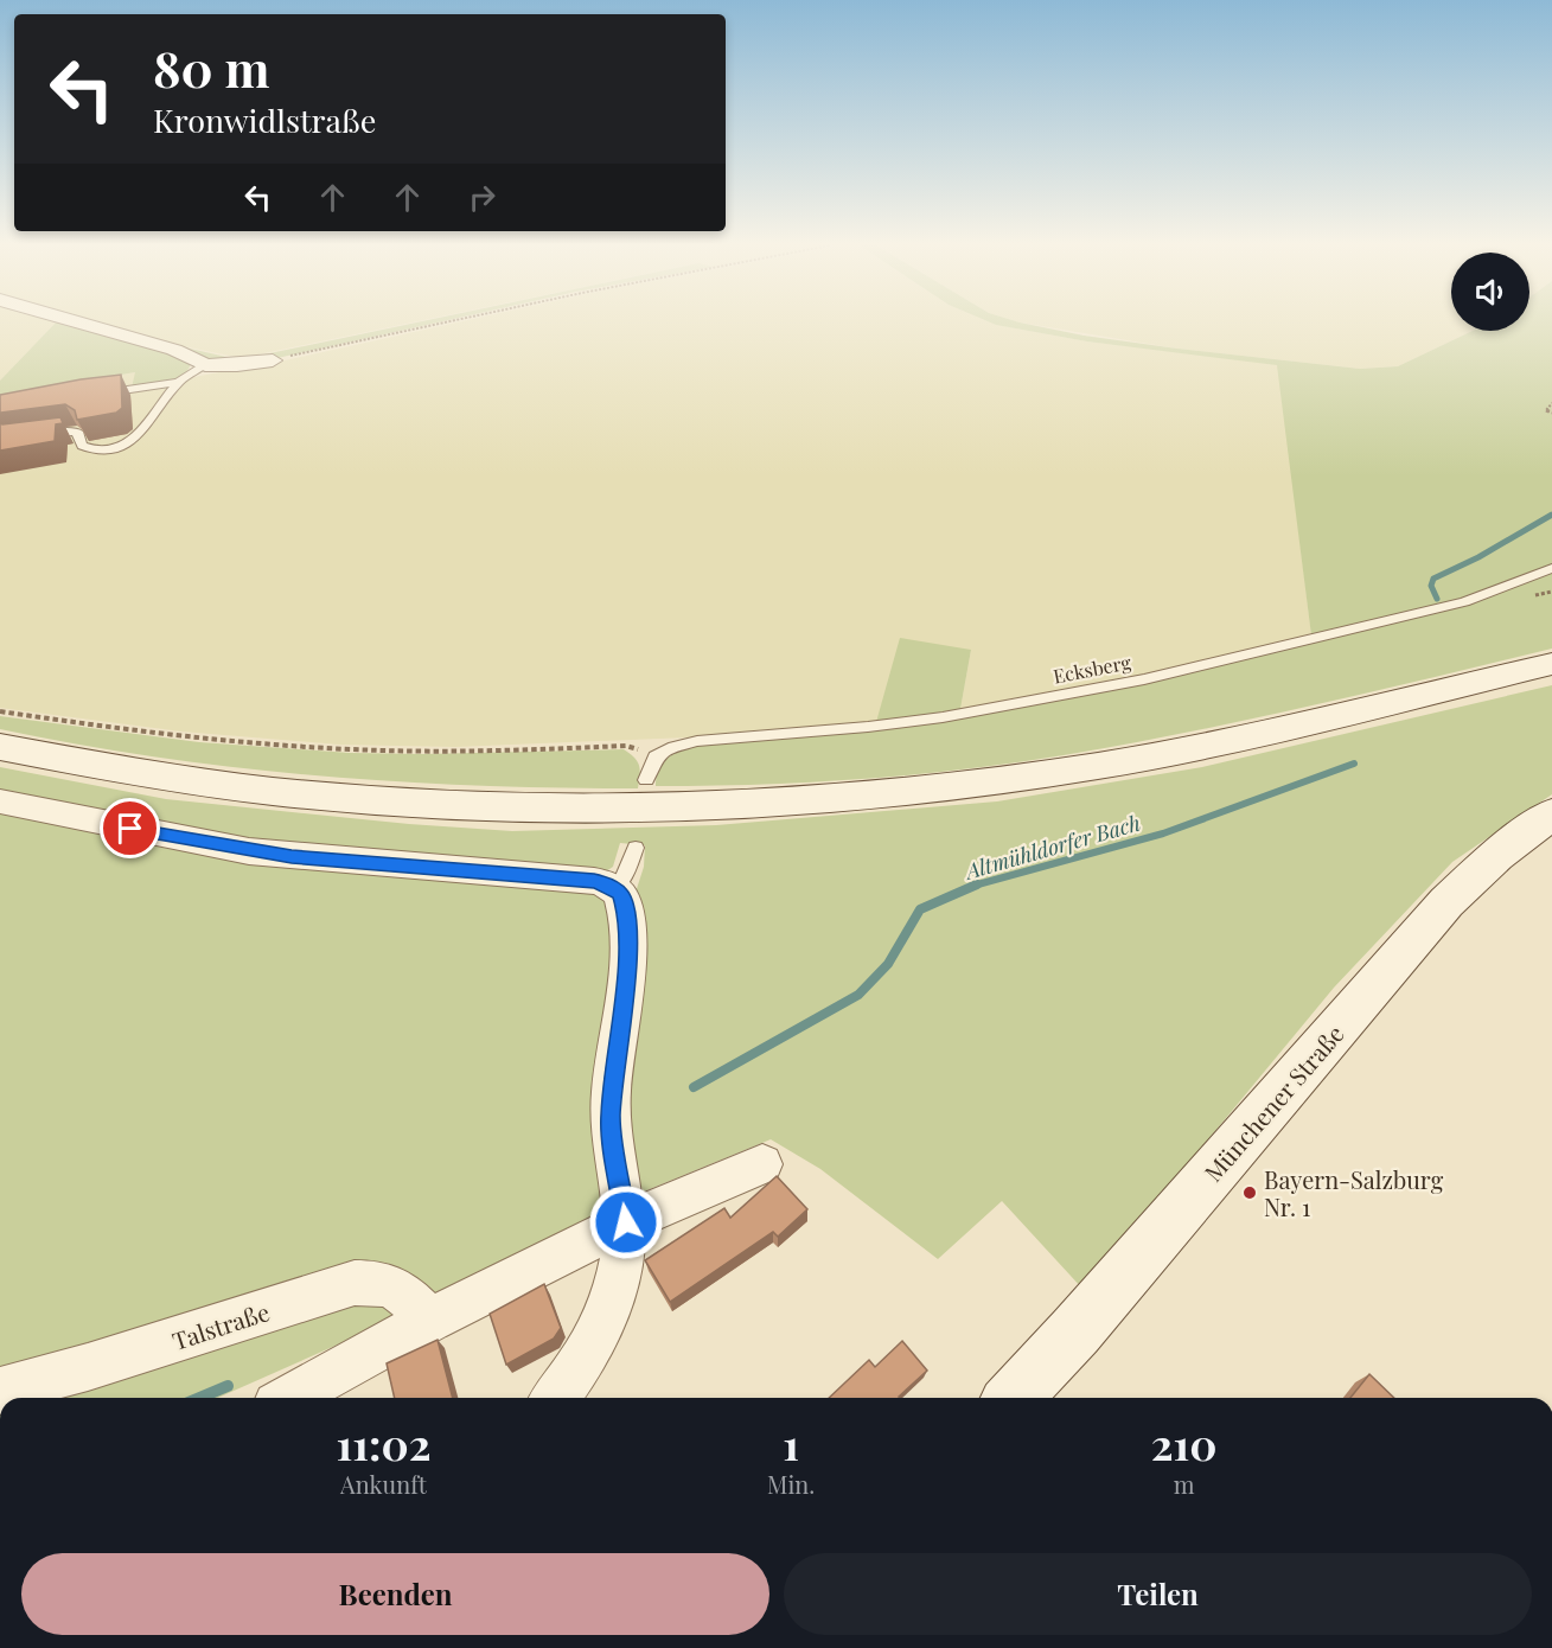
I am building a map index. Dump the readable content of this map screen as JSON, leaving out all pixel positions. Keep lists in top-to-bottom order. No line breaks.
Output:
{"streets":{"main road":["Münchener Straße"],"street":["Talstraße"],"lane":["Ecksberg"]},"water":["Altmühldorfer Bach"],"places":["Bayern-Salzburg Nr. 1"],"page":{"turn":["80 m","Kronwidlstraße"],"eta":["11:02","Ankunft","1","Min.","210","m"],"buttons":["Beenden","Teilen"]}}
